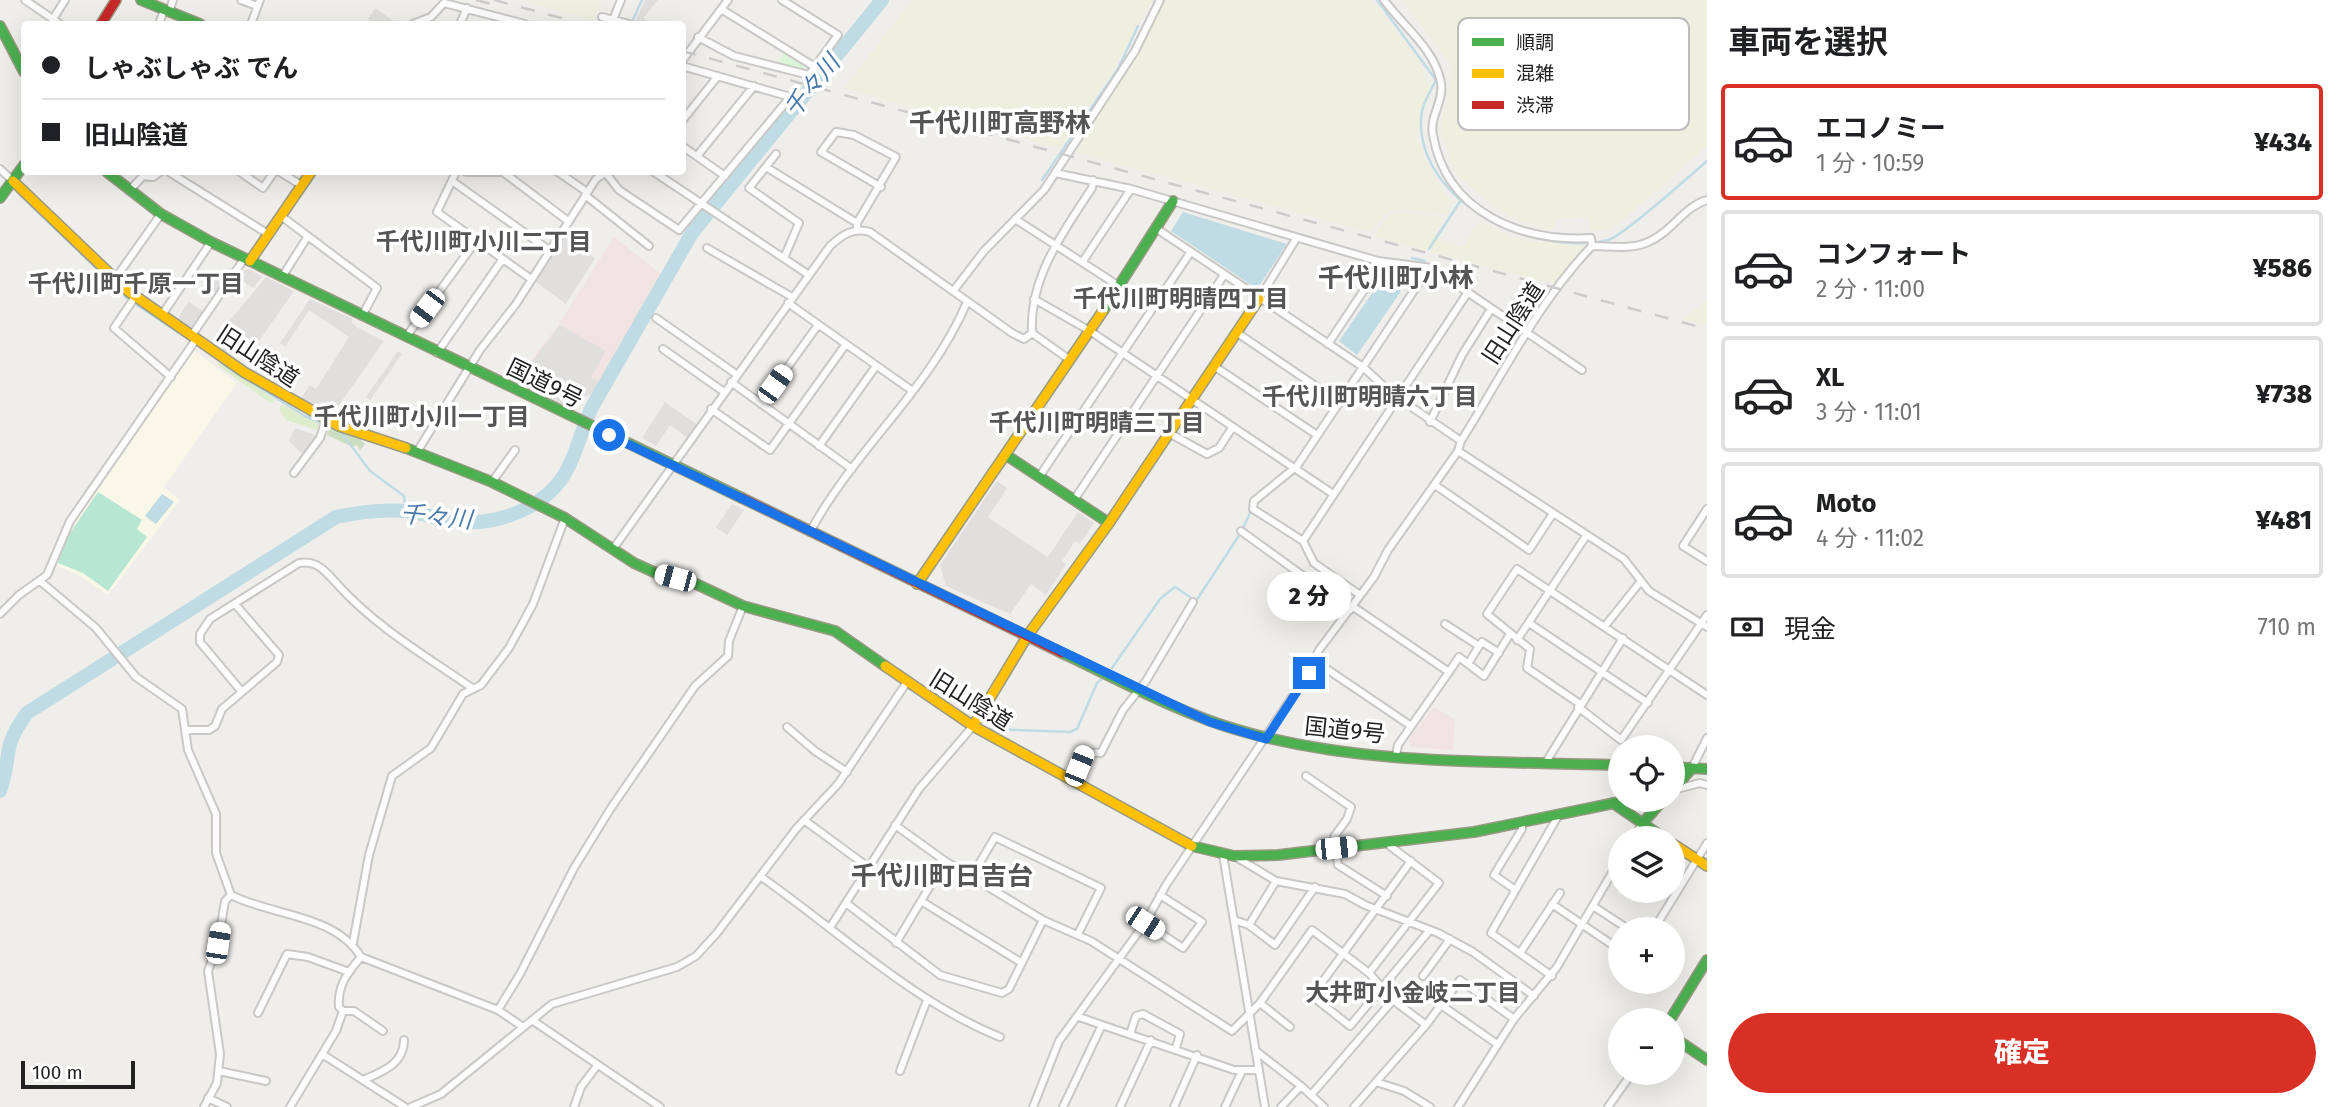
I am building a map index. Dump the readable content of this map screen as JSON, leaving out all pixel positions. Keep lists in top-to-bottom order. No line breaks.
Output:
{"streets":{"main road":["旧山陰道","国道9号"]},"crossings":[["旧山陰道","国道9号"]],"districts":["千代川町高野林","千代川町小川二丁目","千代川町小林","千代川町千原一丁目","千代川町明晴四丁目","千代川町明晴六丁目","千代川町小川一丁目","千代川町明晴三丁目","千代川町日吉台","大井町小金岐二丁目"],"water":["千々川"],"legend":["順調","混雑","渋滞"],"scale_bar":"100 m","page":{"heading":"車両を選択","banner":["しゃぶしゃぶ でん","旧山陰道"],"list":[{"name":"エコノミー","note":"1 分 · 10:59","value":"¥434"},{"name":"コンフォート","note":"2 分 · 11:00","value":"¥586"},{"name":"XL","note":"3 分 · 11:01","value":"¥738"},{"name":"Moto","note":"4 分 · 11:02","value":"¥481"}],"bubble":"2 分","pay":["現金","710 m"],"map_buttons":["+","−"],"buttons":"確定","scale":"100 m"}}
